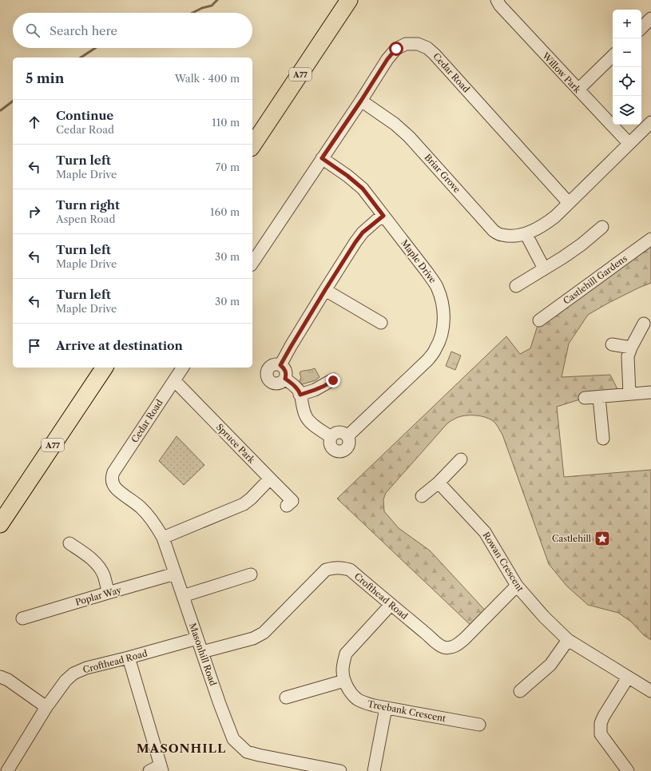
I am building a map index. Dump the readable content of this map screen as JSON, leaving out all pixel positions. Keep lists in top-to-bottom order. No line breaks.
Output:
{"streets":{"highway":["A77"],"street":["Cedar Road","Willow Park","Briar Grove","Maple Drive","Castlehill Gardens","Spruce Park","Rowan Crescent","Poplar Way","Crofthead Road","Masonhill Road","Treebank Crescent"]},"crossings":[["Cedar Road","Briar Grove"],["Cedar Road","Maple Drive"],["Cedar Road","Spruce Park"],["Cedar Road","Masonhill Road"],["Willow Park","Briar Grove"],["Rowan Crescent","Crofthead Road"],["Poplar Way","Masonhill Road"],["Crofthead Road","Masonhill Road"],["Crofthead Road","Treebank Crescent"]],"districts":["MASONHILL"],"places":{"place":["Castlehill"]},"page":{"map_buttons":["+","−"],"search":"Search here","heading":["5 min","Walk · 400 m"],"list":[["Continue","Cedar Road","110 m"],["Turn left","Maple Drive","70 m"],["Turn right","Aspen Road","160 m"],["Turn left","Maple Drive","30 m"],["Turn left","Maple Drive","30 m"],"Arrive at destination"]}}
